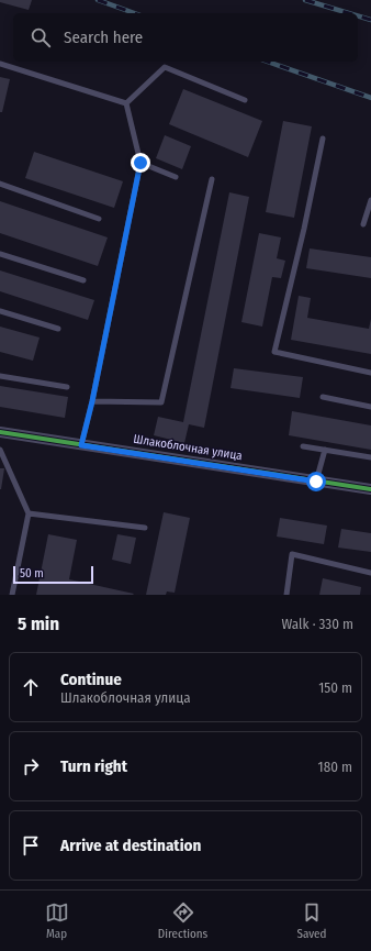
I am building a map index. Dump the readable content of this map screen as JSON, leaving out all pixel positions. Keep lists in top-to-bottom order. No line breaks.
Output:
{"streets":{"street":["Шлакоблочная улица"]},"scale_bar":"50 m","page":{"search":"Search here","scale":"50 m","heading":["5 min","Walk · 330 m"],"list":[["Continue","Шлакоблочная улица","150 m"],["Turn right","180 m"],"Arrive at destination"],"nav":["Map","Directions","Saved"]}}
